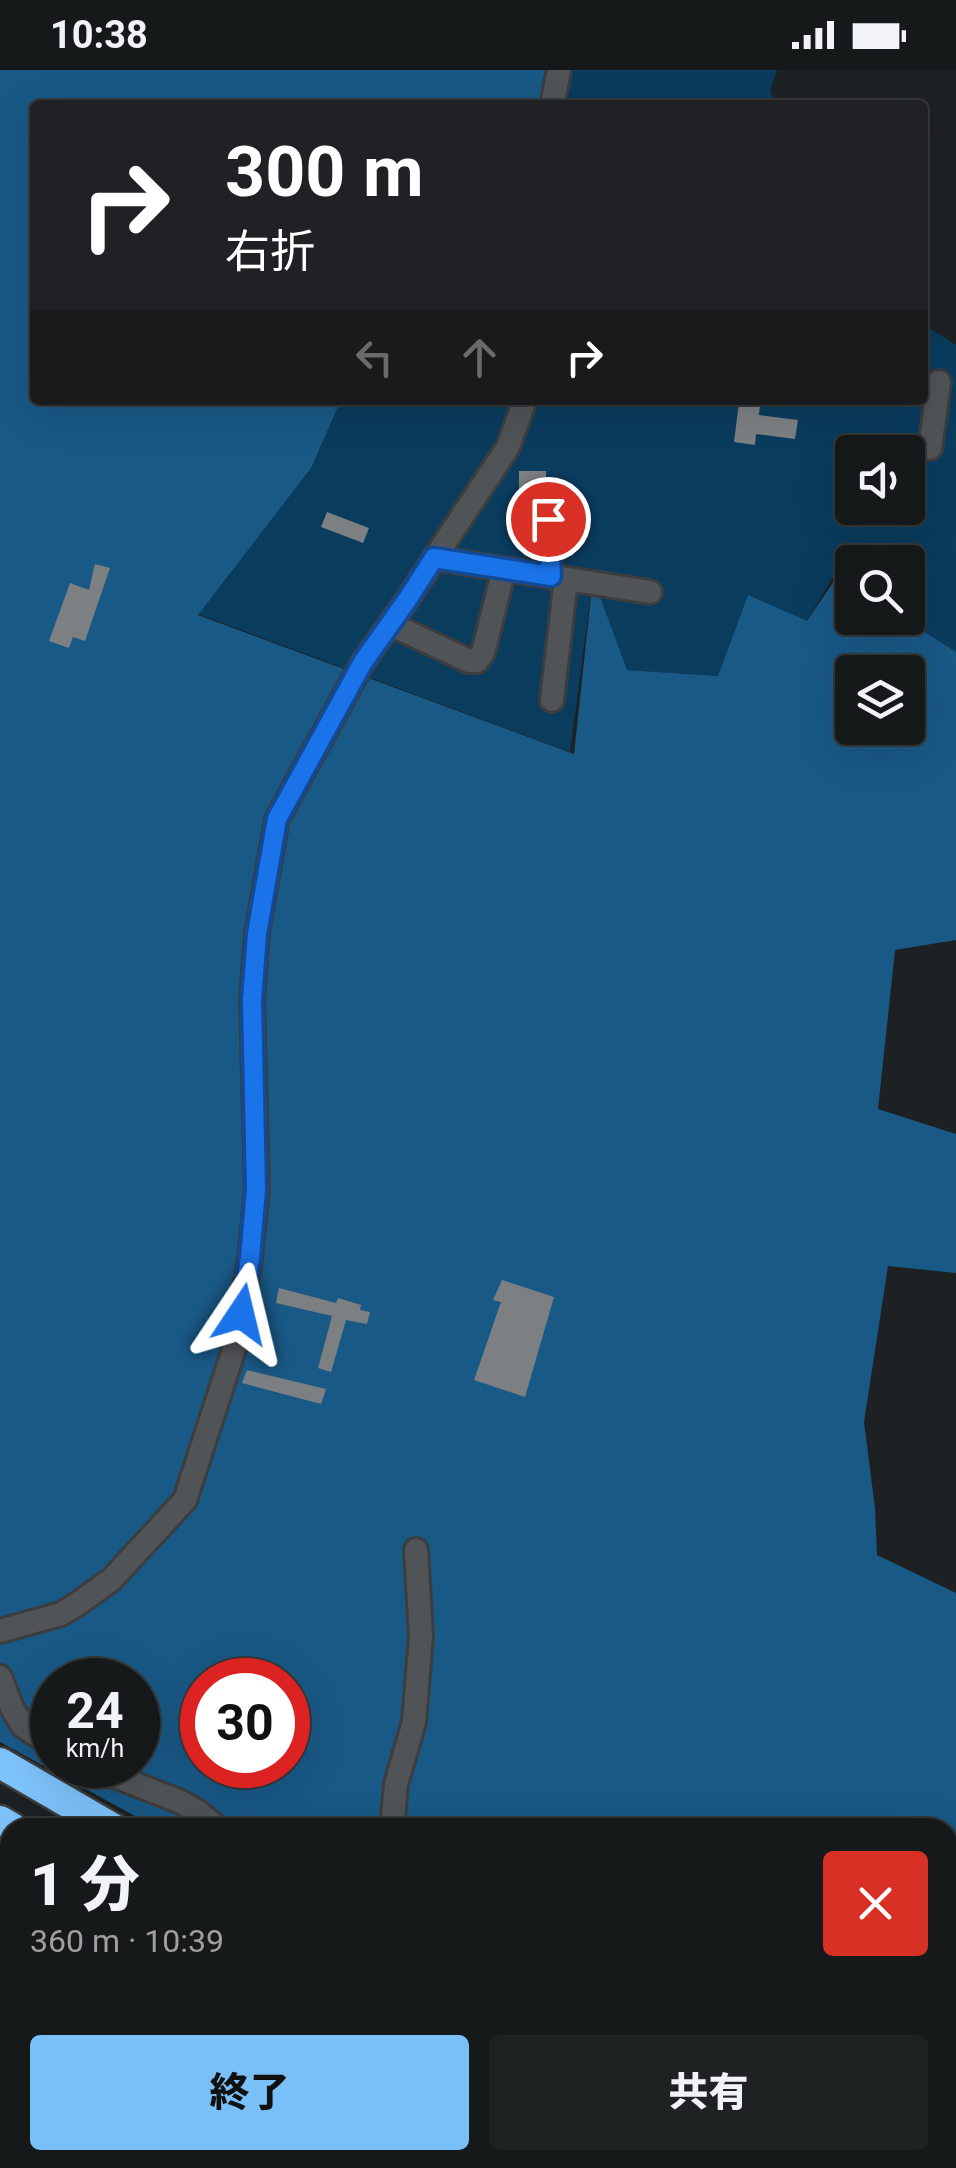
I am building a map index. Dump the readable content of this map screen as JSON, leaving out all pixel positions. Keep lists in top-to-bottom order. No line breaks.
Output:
{"page":{"status":"10:38","turn":["300 m","右折"],"speed":"24 km/h","limit":"30","heading":["1 分","360 m · 10:39"],"buttons":["終了","共有"]}}
